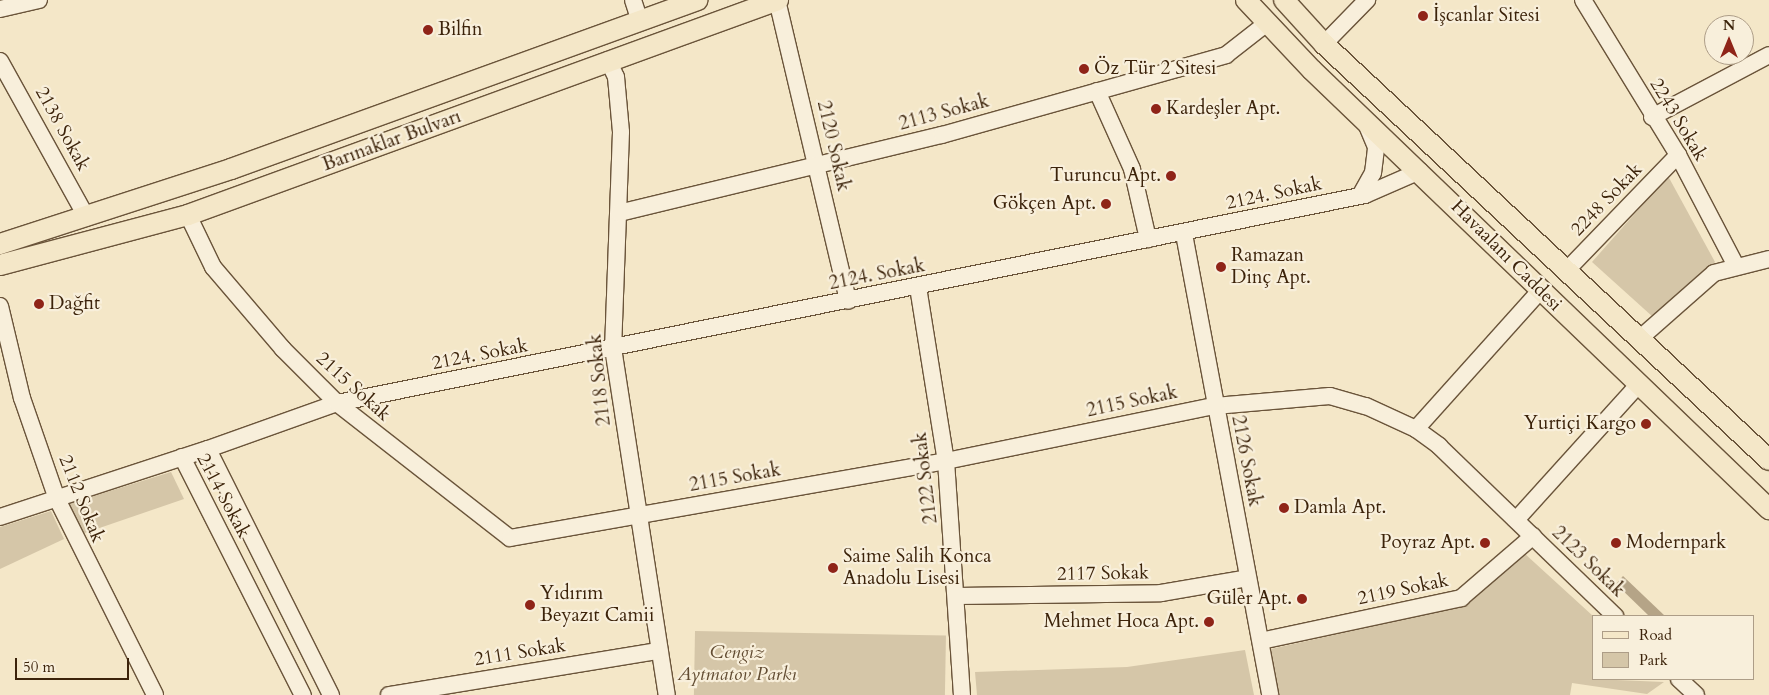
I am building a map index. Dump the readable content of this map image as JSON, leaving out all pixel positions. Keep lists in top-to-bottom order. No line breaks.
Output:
{"streets":{"main road":["Barınaklar Bulvarı","Havaalanı Caddesi"],"street":["2113 Sokak","2243 Sokak","2138 Sokak","2120 Sokak","2124. Sokak","2248 Sokak","2118 Sokak","2115 Sokak","2126 Sokak","2122 Sokak","2114 Sokak","2112 Sokak","2123 Sokak","2117 Sokak","2119 Sokak","2111 Sokak"]},"crossings":[["2113 Sokak","2120 Sokak"],["2113 Sokak","Havaalanı Caddesi"],["2113 Sokak","2118 Sokak"],["2243 Sokak","2248 Sokak"],["2138 Sokak","Barınaklar Bulvarı"],["Barınaklar Bulvarı","2120 Sokak"],["Barınaklar Bulvarı","2118 Sokak"],["Barınaklar Bulvarı","2115 Sokak"],["2120 Sokak","2124. Sokak"],["2124. Sokak","Havaalanı Caddesi"],["2124. Sokak","2118 Sokak"],["2124. Sokak","2115 Sokak"],["2124. Sokak","2126 Sokak"],["2124. Sokak","2122 Sokak"],["2124. Sokak","2114 Sokak"],["2248 Sokak","Havaalanı Caddesi"],["2118 Sokak","2115 Sokak"],["2118 Sokak","2111 Sokak"],["2115 Sokak","2126 Sokak"],["2115 Sokak","2122 Sokak"],["2115 Sokak","2123 Sokak"],["2115 Sokak","2119 Sokak"],["2126 Sokak","2117 Sokak"],["2126 Sokak","2119 Sokak"],["2122 Sokak","2117 Sokak"],["2114 Sokak","2112 Sokak"],["2123 Sokak","2119 Sokak"]],"parks":["Cengiz Aytmatov Parkı"],"places":["İşcanlar Sitesi","Bilfin","Öz Tür 2 Sitesi","Kardeşler Apt.","Turuncu Apt.","Gökçen Apt.","Ramazan Dinç Apt.","Dağfit","Yurtiçi Kargo","Damla Apt.","Poyraz Apt.","Modernpark","Saime Salih Konca Anadolu Lisesi","Güler Apt.","Yıdırım Beyazıt Camii","Mehmet Hoca Apt."],"legend":["Road","Park"],"scale_bar":"50 m","north":"top"}
